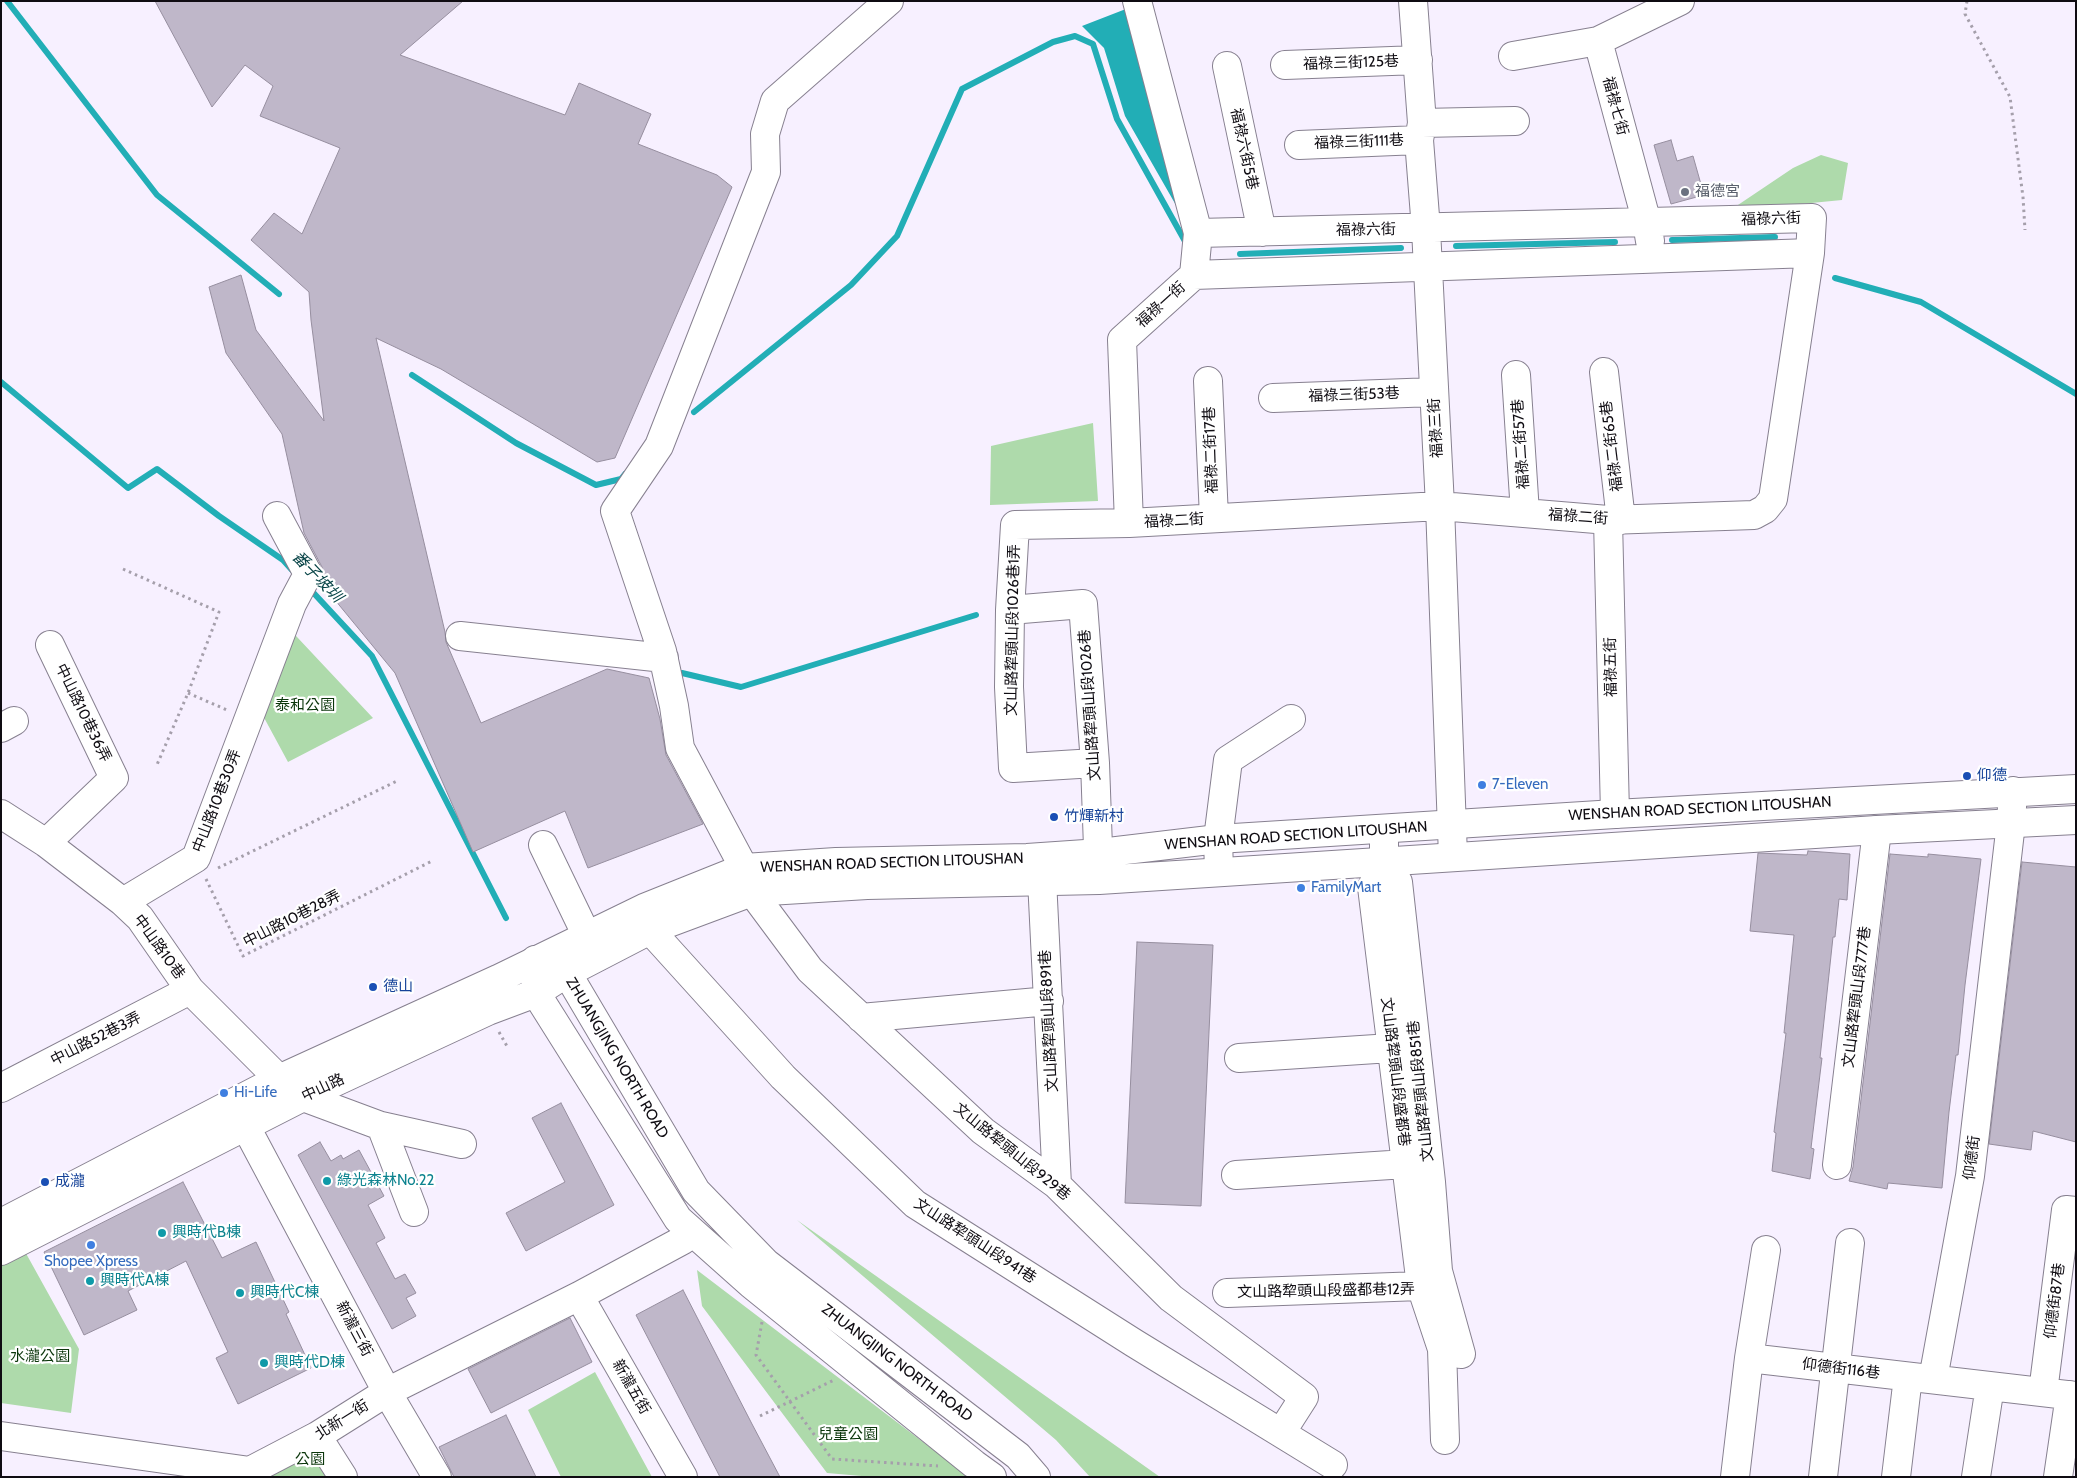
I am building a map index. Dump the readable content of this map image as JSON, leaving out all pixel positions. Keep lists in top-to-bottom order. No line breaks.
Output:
{"streets":{"street":["福祿三街125巷","福祿七街","福祿三街111巷","福祿六街5巷","福祿六街","福祿一街","福祿三街53巷","福祿三街","福祿二街57巷","福祿二街65巷","福祿二街17巷","福祿二街","文山路犂頭山段1026巷1弄","福祿五街","文山路犂頭山段1026巷","中山路10巷36弄","中山路10巷30弄","WENSHAN ROAD SECTION LITOUSHAN","中山路10巷","文山路犂頭山段777巷","文山路犂頭山段891巷","中山路52巷3弄","ZHUANGJING NORTH ROAD","文山路犂頭山段盛都巷","中山路","文山路犂頭山段851巷","文山路犂頭山段929巷","仰德街","文山路犂頭山段941巷","文山路犂頭山段盛都巷12弄","仰德街87巷","新瀧三街","仰德街116巷","新瀧五街","北新一街"],"path":["中山路10巷28弄"]},"crossings":[["福祿三街125巷","福祿三街"],["福祿七街","福祿六街"],["福祿三街111巷","福祿三街"],["福祿六街5巷","福祿六街"],["福祿六街","福祿一街"],["福祿六街","福祿三街"],["福祿六街","福祿二街"],["福祿一街","福祿二街"],["福祿一街","文山路犂頭山段1026巷1弄"],["福祿三街53巷","福祿三街"],["福祿三街","福祿二街"],["福祿三街","WENSHAN ROAD SECTION LITOUSHAN"],["福祿二街57巷","福祿二街"],["福祿二街65巷","福祿二街"],["福祿二街65巷","福祿五街"],["福祿二街17巷","福祿二街"],["福祿二街","文山路犂頭山段1026巷1弄"],["福祿二街","福祿五街"],["文山路犂頭山段1026巷1弄","文山路犂頭山段1026巷"],["福祿五街","WENSHAN ROAD SECTION LITOUSHAN"],["文山路犂頭山段1026巷","WENSHAN ROAD SECTION LITOUSHAN"],["中山路10巷36弄","中山路10巷"],["中山路10巷30弄","中山路10巷28弄"],["中山路10巷30弄","中山路10巷"],["WENSHAN ROAD SECTION LITOUSHAN","文山路犂頭山段777巷"],["WENSHAN ROAD SECTION LITOUSHAN","文山路犂頭山段891巷"],["WENSHAN ROAD SECTION LITOUSHAN","ZHUANGJING NORTH ROAD"],["WENSHAN ROAD SECTION LITOUSHAN","文山路犂頭山段盛都巷"],["WENSHAN ROAD SECTION LITOUSHAN","中山路"],["WENSHAN ROAD SECTION LITOUSHAN","文山路犂頭山段851巷"],["WENSHAN ROAD SECTION LITOUSHAN","文山路犂頭山段929巷"],["WENSHAN ROAD SECTION LITOUSHAN","仰德街"],["WENSHAN ROAD SECTION LITOUSHAN","文山路犂頭山段941巷"],["中山路10巷","中山路52巷3弄"],["中山路10巷","中山路"],["文山路犂頭山段891巷","文山路犂頭山段929巷"],["ZHUANGJING NORTH ROAD","中山路"],["文山路犂頭山段盛都巷","文山路犂頭山段851巷"],["文山路犂頭山段盛都巷","文山路犂頭山段盛都巷12弄"],["中山路","新瀧三街"],["文山路犂頭山段929巷","文山路犂頭山段941巷"],["仰德街","仰德街116巷"],["新瀧三街","北新一街"],["新瀧五街","北新一街"]],"water":["番子坡圳"],"parks":["泰和公園","水瀧公園","兒童公園","公園"],"places":["福德宮","仰德","7-Eleven","竹輝新村","FamilyMart","德山","Hi-Life","綠光森林No.22","成瀧","興時代B棟","Shopee Xpress","興時代A棟","興時代C棟","興時代D棟"]}
